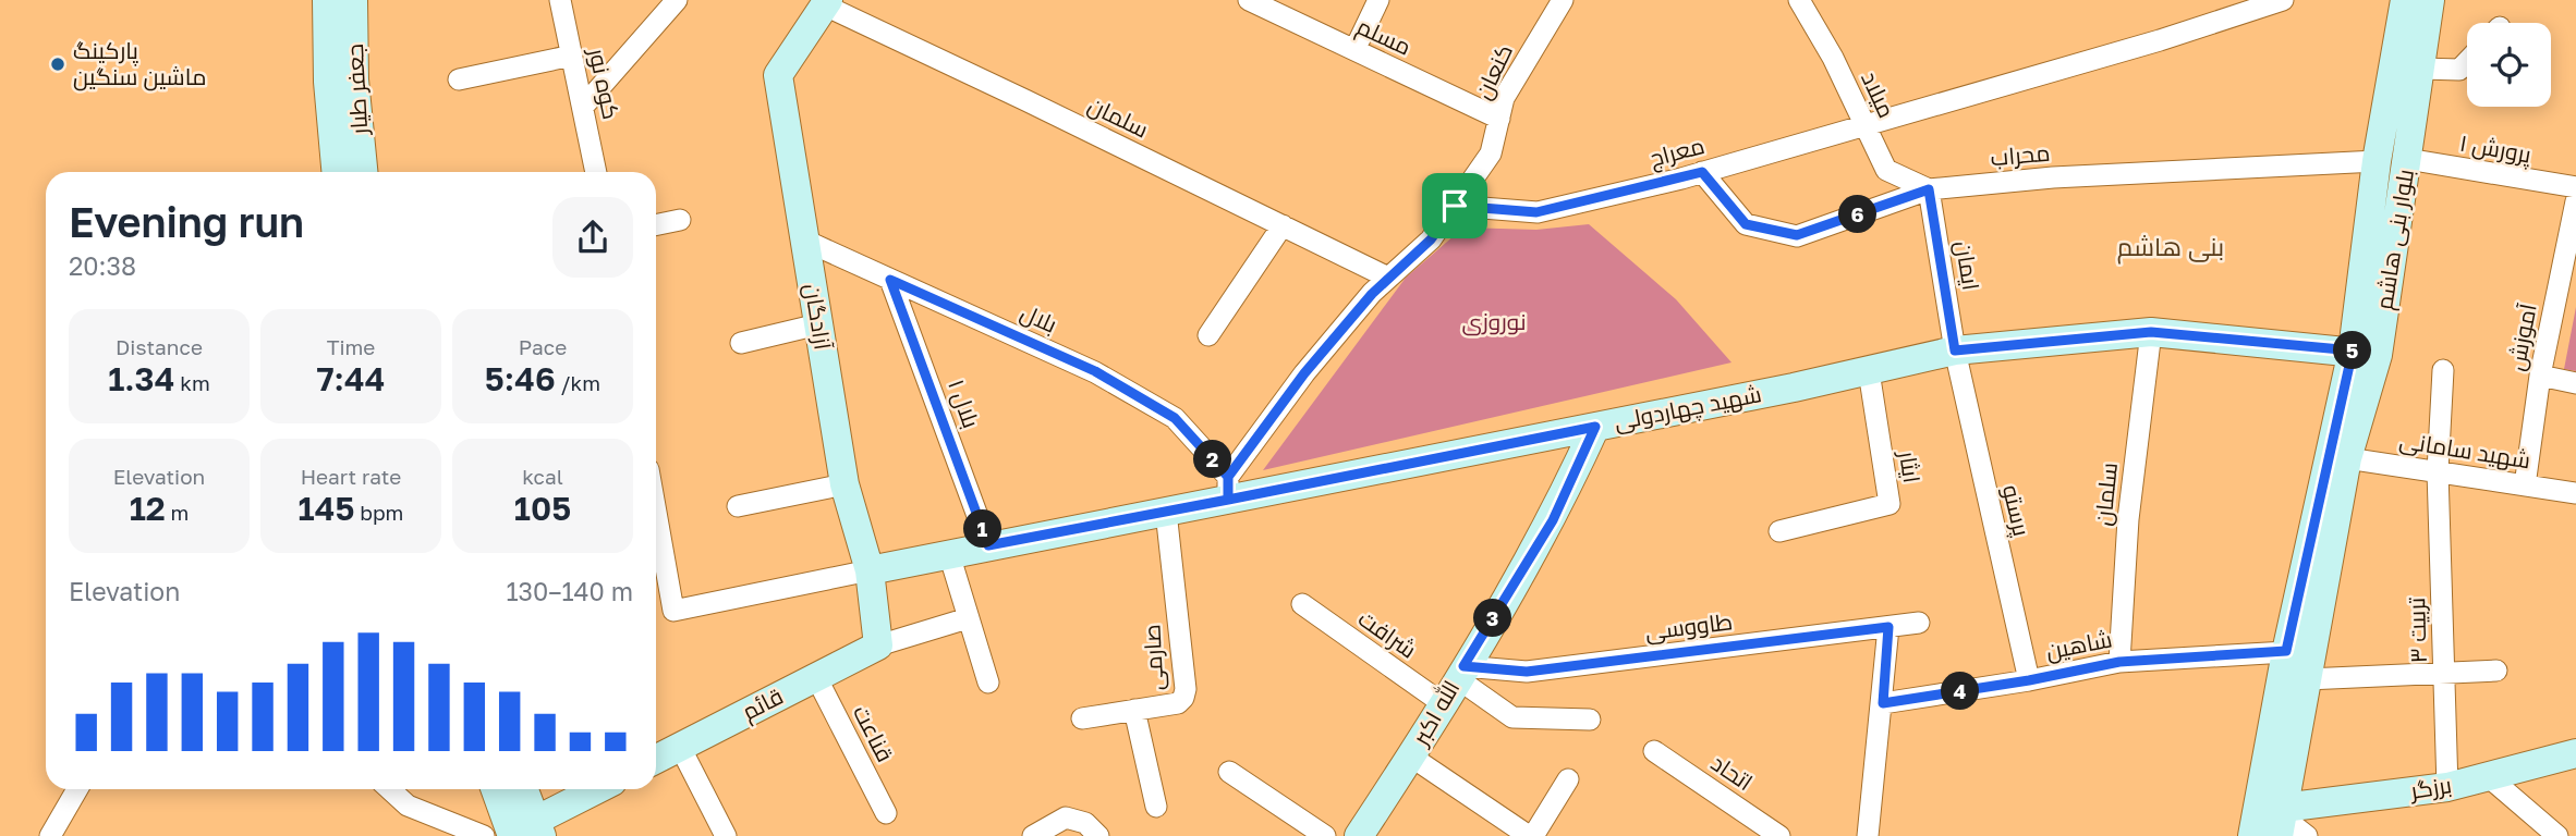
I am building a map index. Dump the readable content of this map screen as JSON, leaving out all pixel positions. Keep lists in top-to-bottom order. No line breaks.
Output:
{"streets":{"street":["مسلم","کنعان","کوه نور","جعفر طیار","میلاد","سلمان","پرورش ۱","معراج","محراب","بلوار بنی هاشم","ایمان","آزادگان","بلال","آموزش","بلال ۱","شهید چهاردولی","شهید سامانی","ایثار","پرستو","طاووسی","تربیت ۳","شرافت","شاهین","صارمی","قائم","الله اکبر","قناعت","اتحاد","برزگر"]},"crossings":[["مسلم","کنعان"],["کنعان","معراج"],["میلاد","معراج"],["میلاد","محراب"],["میلاد","ایمان"],["سلمان","آزادگان"],["سلمان","شهید چهاردولی"],["سلمان","شاهین"],["پرورش ۱","بلوار بنی هاشم"],["معراج","محراب"],["محراب","بلوار بنی هاشم"],["محراب","ایمان"],["بلوار بنی هاشم","شهید چهاردولی"],["بلوار بنی هاشم","شهید سامانی"],["بلوار بنی هاشم","شاهین"],["بلوار بنی هاشم","برزگر"],["ایمان","شهید چهاردولی"],["ایمان","پرستو"],["آزادگان","بلال"],["آزادگان","شهید چهاردولی"],["آزادگان","قائم"],["بلال","بلال ۱"],["بلال","شهید چهاردولی"],["آموزش","شهید سامانی"],["بلال ۱","شهید چهاردولی"],["شهید چهاردولی","ایثار"],["شهید چهاردولی","پرستو"],["شهید چهاردولی","صارمی"],["شهید چهاردولی","الله اکبر"],["شهید سامانی","تربیت ۳"],["پرستو","شاهین"],["طاووسی","الله اکبر"],["تربیت ۳","برزگر"],["شرافت","الله اکبر"],["قائم","قناعت"]],"districts":["بنی هاشم"],"parks":["نوروزی"],"places":["پارکینگ ماشین سنگین"],"page":{"heading":["Evening run","20:38"],"pins":["6","5","2","1","3","4"],"stats":[["Distance","1.34 km"],["Time","7:44"],["Pace","5:46 /km"],["Elevation","12 m"],["Heart rate","145 bpm"],["kcal","105"]],"chart":["Elevation","130–140 m"]}}
